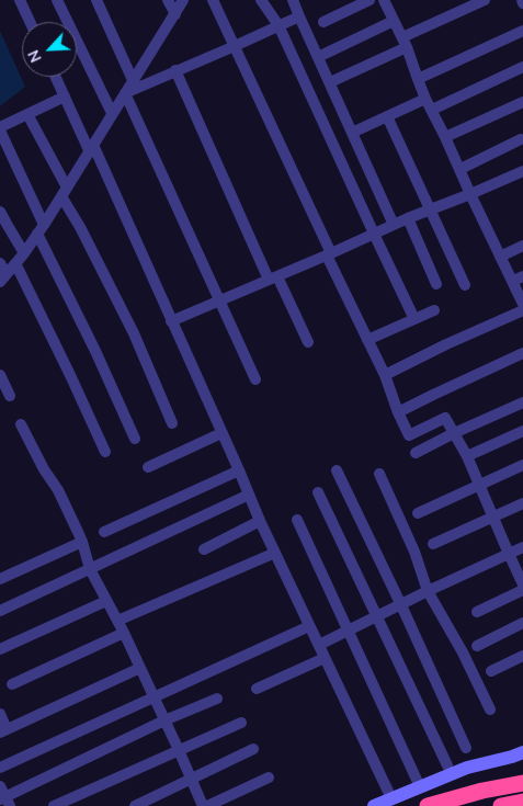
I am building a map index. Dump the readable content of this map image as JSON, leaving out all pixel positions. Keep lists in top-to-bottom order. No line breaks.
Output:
{"north":"bottom left"}
